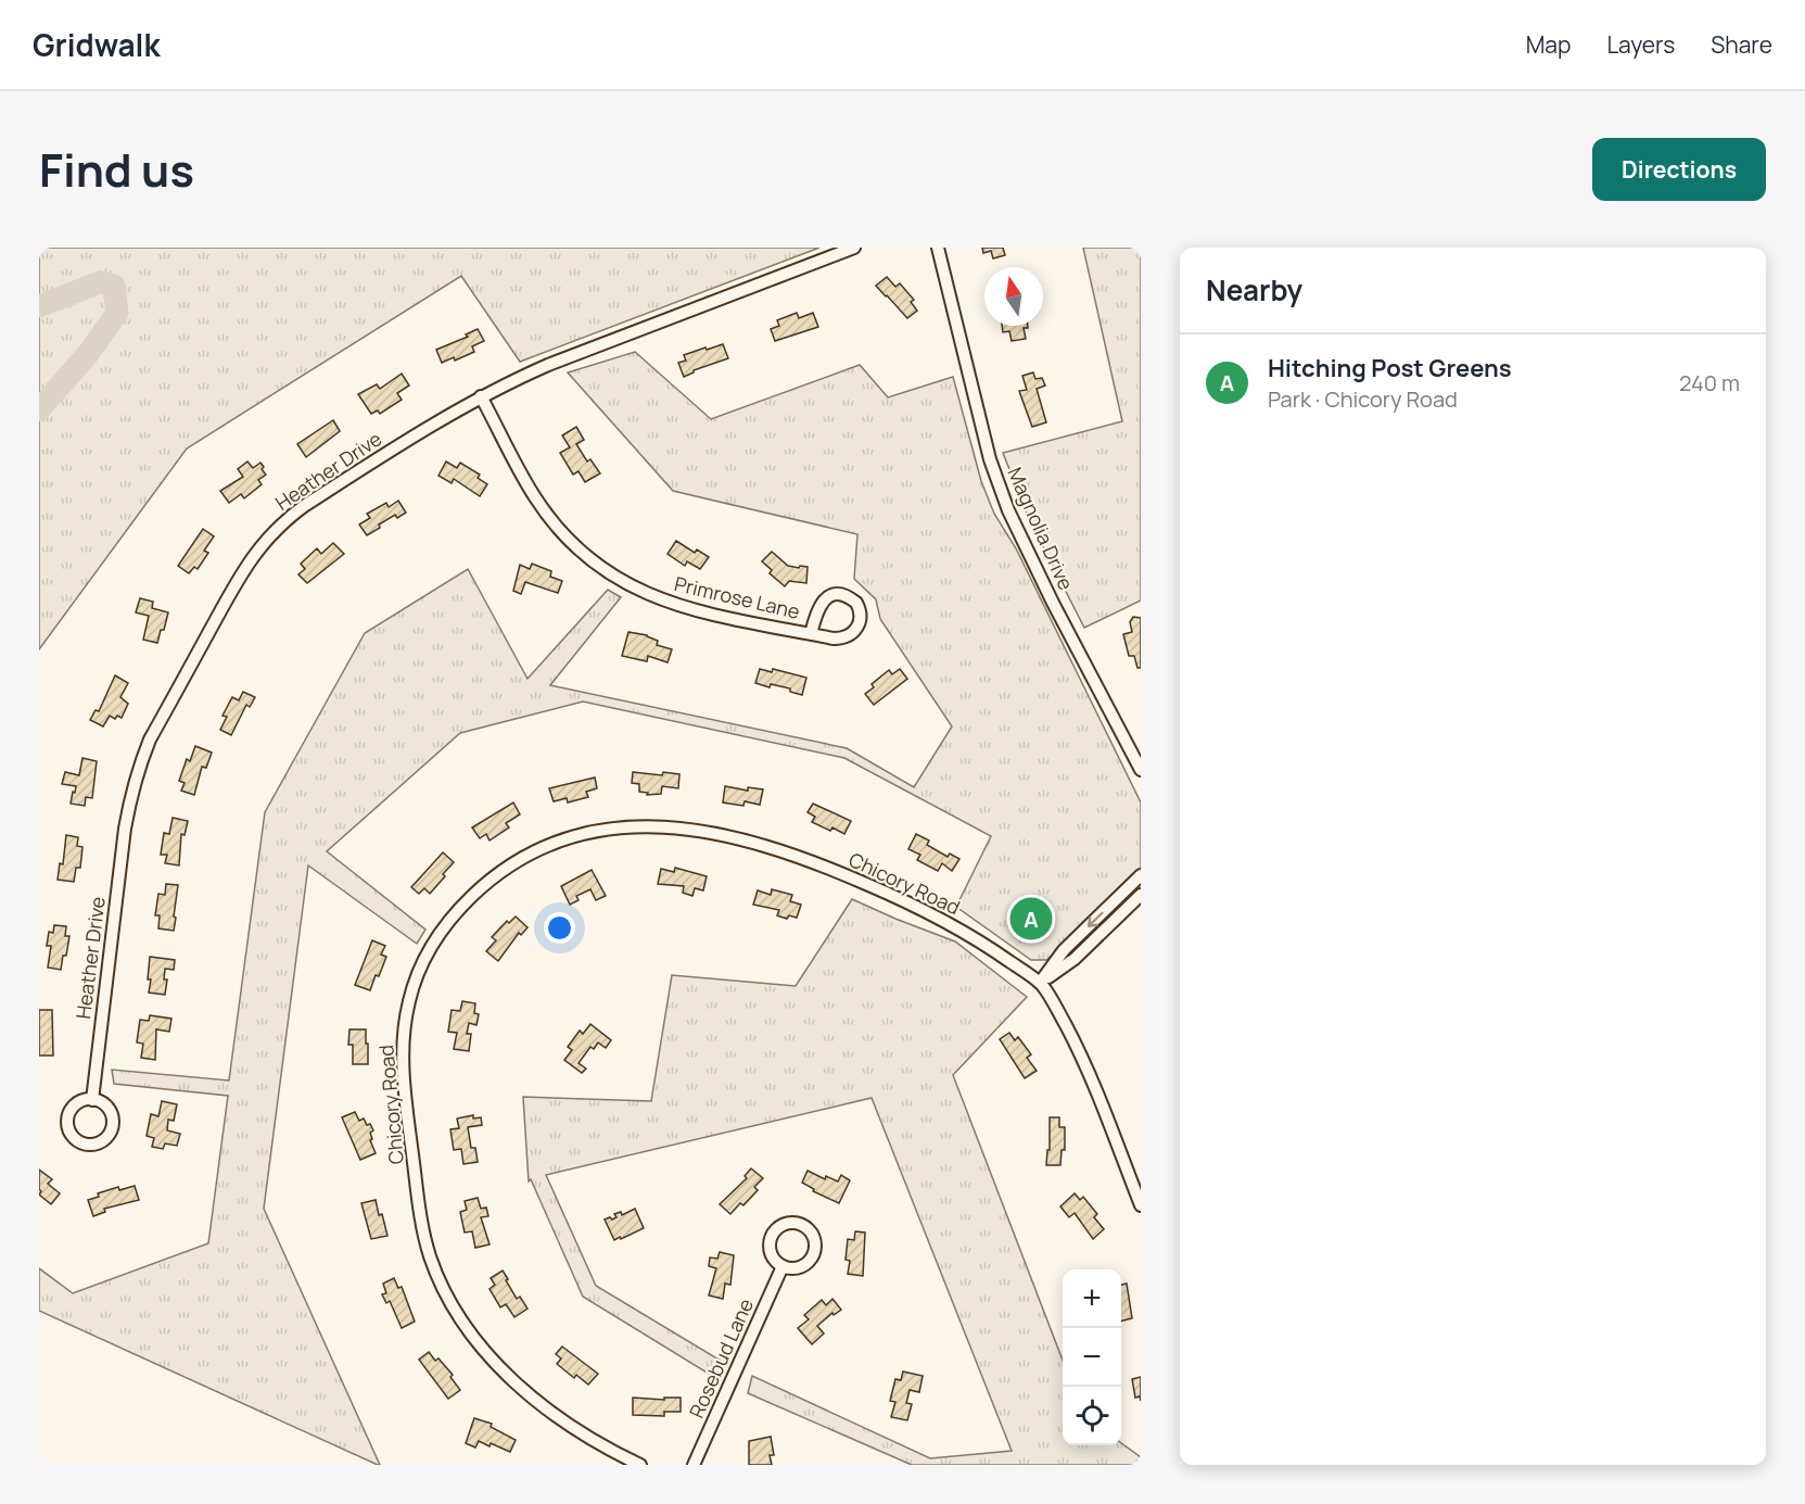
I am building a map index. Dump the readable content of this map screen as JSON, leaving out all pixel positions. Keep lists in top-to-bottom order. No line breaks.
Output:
{"streets":{"street":["Heather Drive","Magnolia Drive","Primrose Lane","Chicory Road","Rosebud Lane"]},"crossings":[["Heather Drive","Primrose Lane"]],"north":"top","page":{"header":"Gridwalk","nav":["Map","Layers","Share"],"title":"Find us","buttons":"Directions","heading":"Nearby","list":[{"mark":"A","name":"Hitching Post Greens","note":"Park · Chicory Road","value":"240 m"}],"pins":"A","map_buttons":["+","−"]}}
